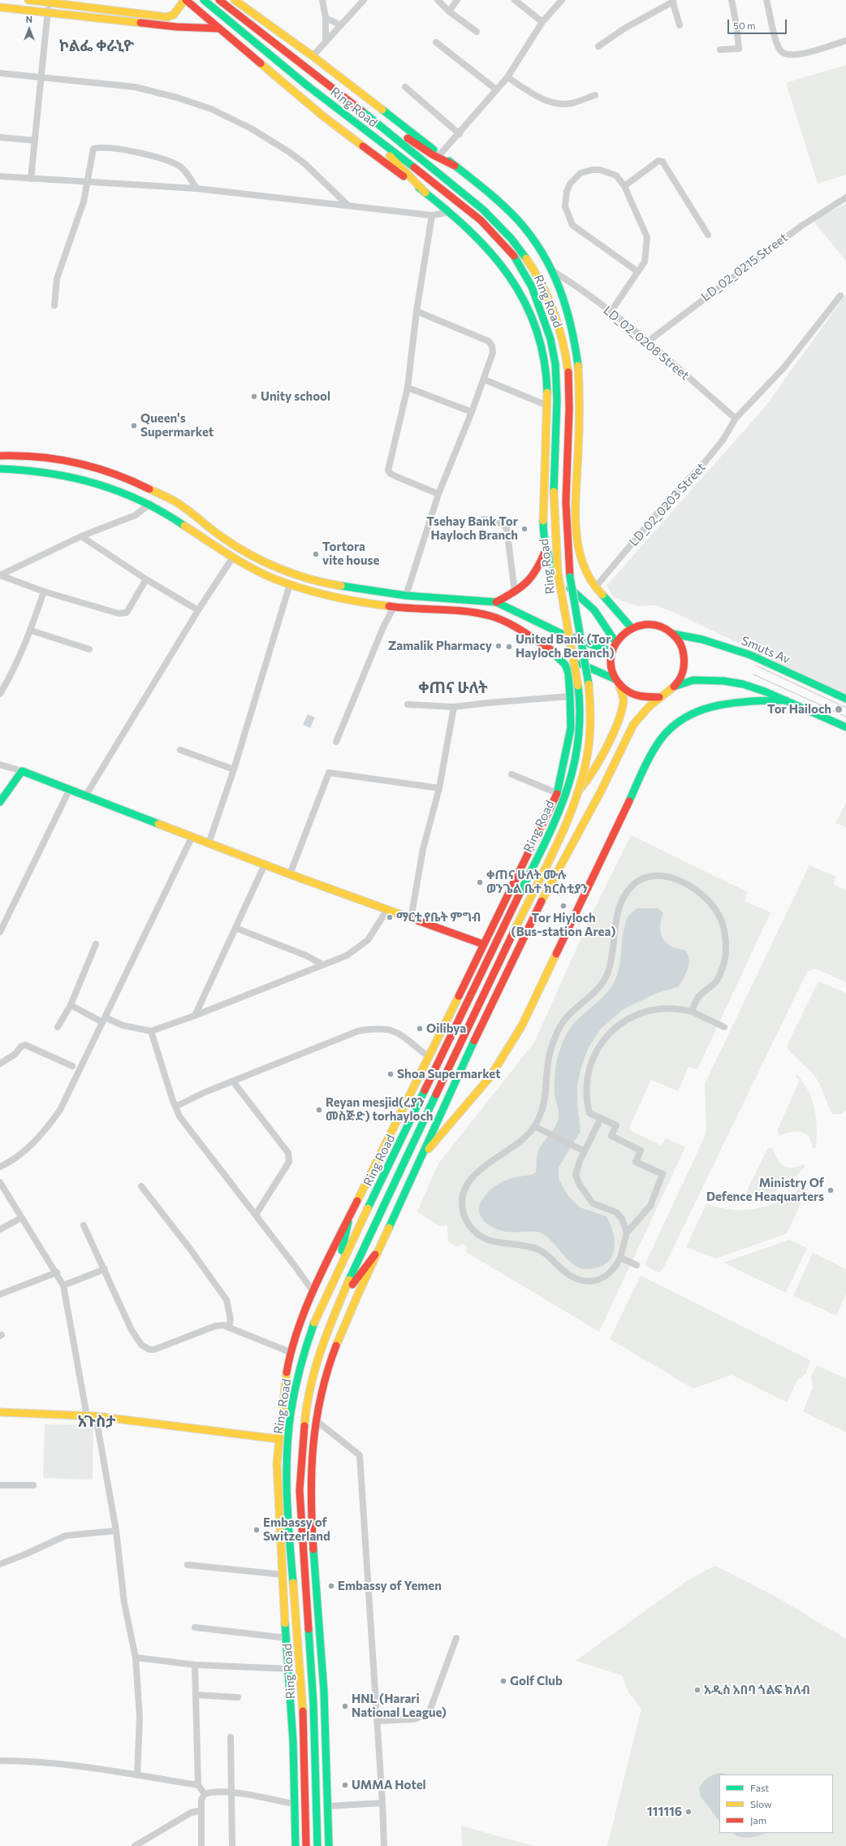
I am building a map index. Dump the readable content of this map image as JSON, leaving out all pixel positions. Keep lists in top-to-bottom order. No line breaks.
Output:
{"streets":{"main road":["Ring Road","Smuts Av"],"street":["LD_02_0215 Street","LD_02_0208 Street","LD_02_0203 Street"]},"crossings":[["LD_02_0215 Street","LD_02_0208 Street"],["LD_02_0208 Street","LD_02_0203 Street"]],"districts":["ኮልፌ ቀራኒዮ","ቀጠና ሁለት","አጉስታ"],"places":["Unity school","Queen's Supermarket","Tsehay Bank Tor Hayloch Branch","Tortora vite house","Zamalik Pharmacy","United Bank (Tor Hayloch Beranch)","Tor Hailoch","ቀጠና ሁለት ሙሉ ወንጌል ቤተ ክርስቲያን","Tor Hiyloch (Bus-station Area)","ማርቲ የቤት ምግብ","Oilibya","Shoa Supermarket","Reyan mesjid(ረያን መስጅድ) torhayloch","Ministry Of Defence Heaquarters","Embassy of Switzerland","Embassy of Yemen","Golf Club","አዲስ አበባ ጎልፍ ክለብ","HNL (Harari National League)","UMMA Hotel","111116"],"legend":["Fast","Slow","Jam"],"scale_bar":"50 m","north":"top"}
